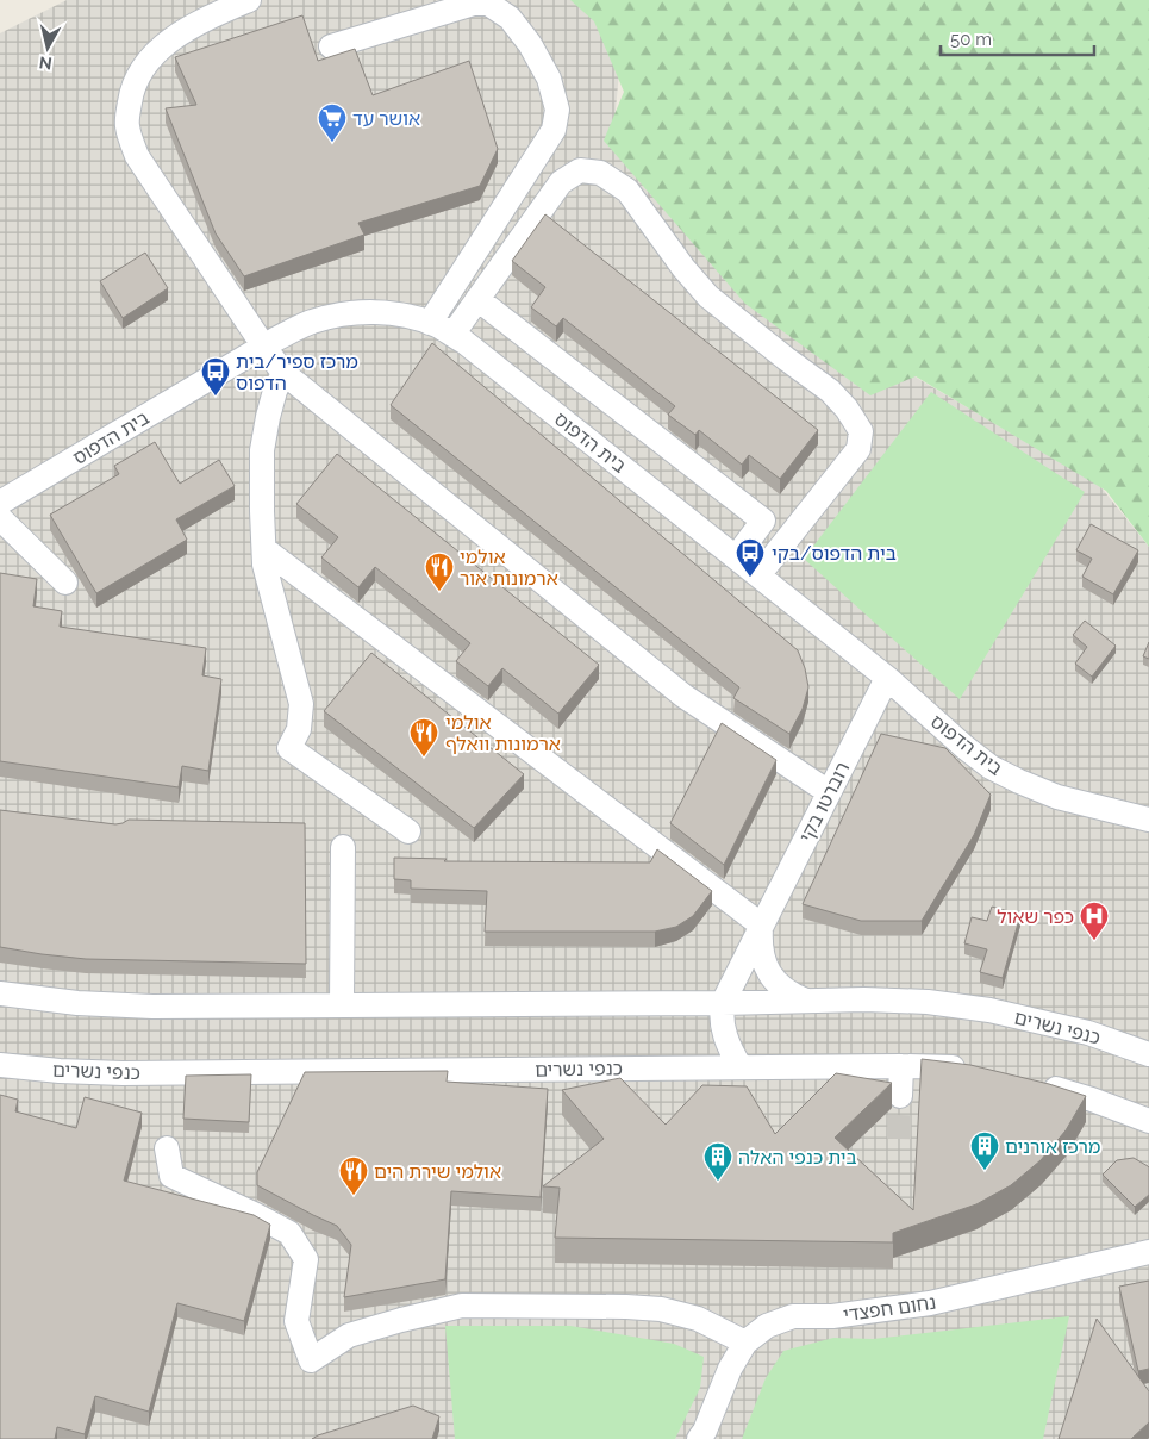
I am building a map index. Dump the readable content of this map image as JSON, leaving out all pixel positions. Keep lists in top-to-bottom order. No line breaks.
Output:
{"streets":{"street":["בית הדפוס","רוברטו בקי","כנפי נשרים","נחום חפצדי"]},"crossings":[["בית הדפוס","רוברטו בקי"],["רוברטו בקי","כנפי נשרים"]],"places":{"supermarket":["אושר עד"],"bus stop":["מרכז ספיר/בית הדפוס","בית הדפוס/בקי"],"restaurant":["אולמי ארמונות אור","אולמי ארמונות וואלף","אולמי שירת הים"],"hospital":["כפר שאול"],"building":["מרכז אורנים","בית כנפי האלה"]},"scale_bar":"50 m","north":"bottom"}
